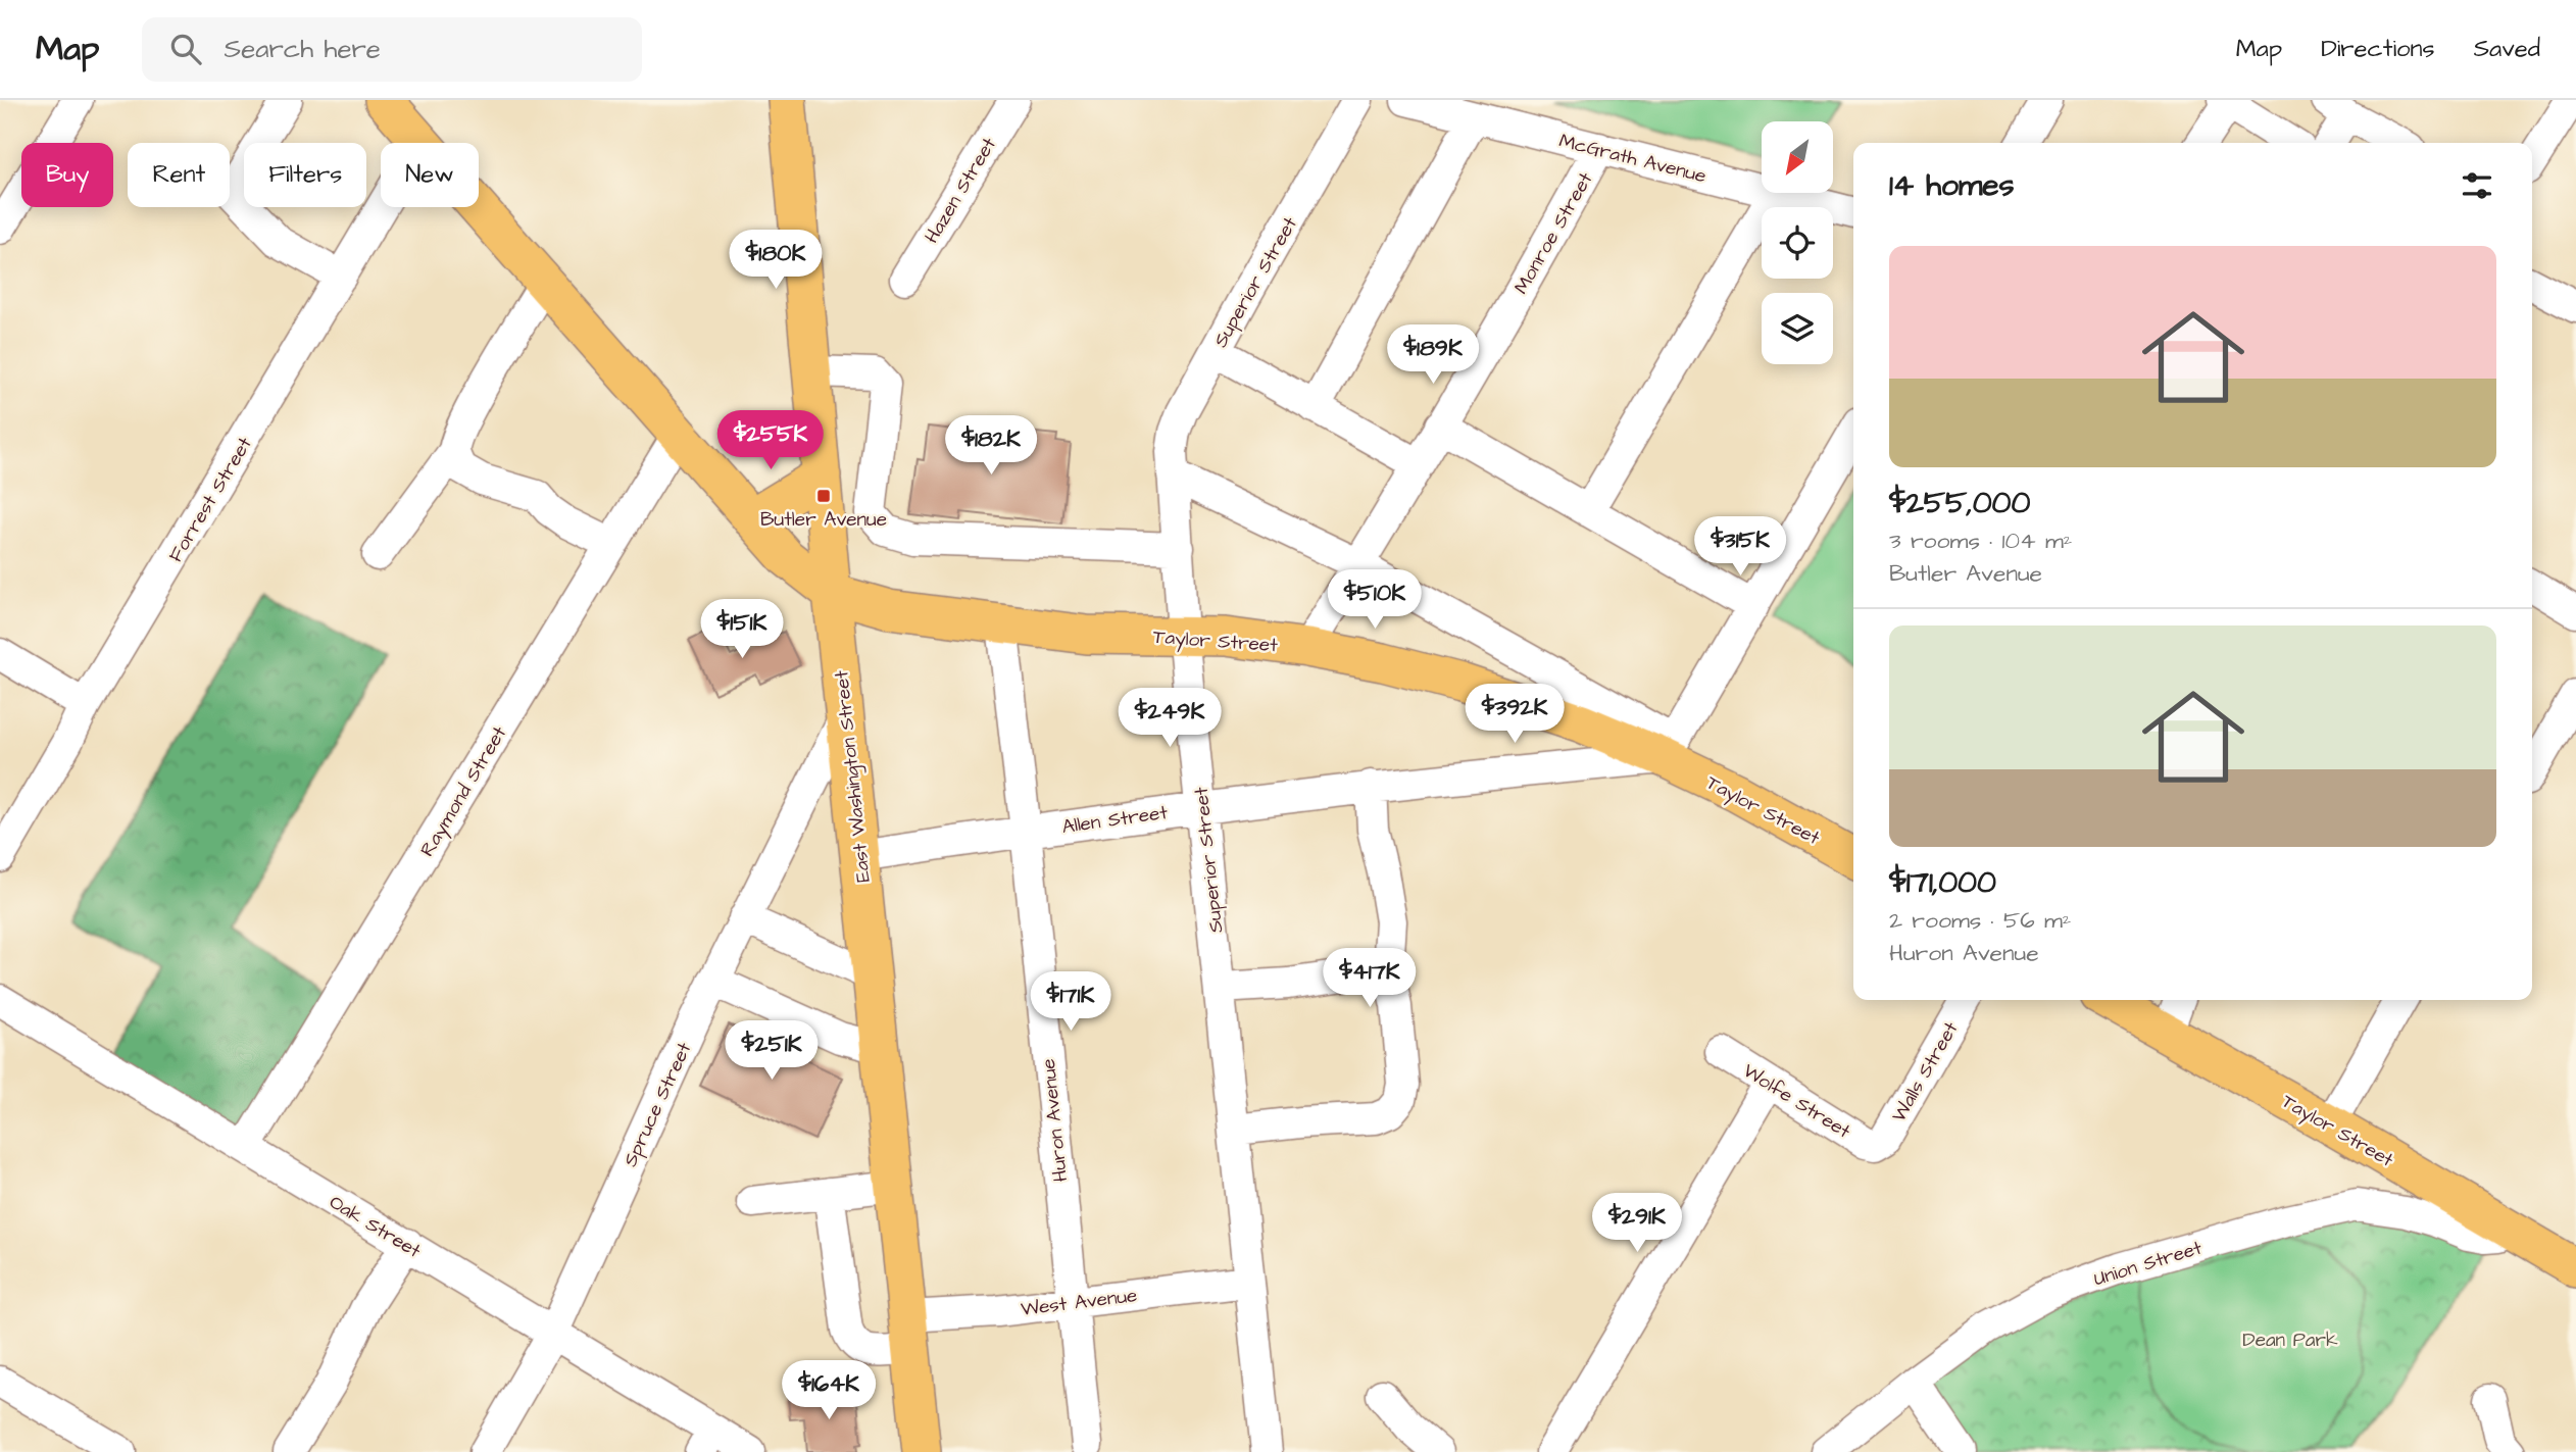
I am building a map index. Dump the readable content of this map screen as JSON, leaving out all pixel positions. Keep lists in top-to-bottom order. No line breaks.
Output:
{"streets":{"main road":["Taylor Street","East Washington Street"],"street":["McGrath Avenue","Hazen Street","Monroe Street","Superior Street","Forrest Street","Raymond Street","Allen Street","Walls Street","Wolfe Street","Spruce Street","Huron Avenue","Oak Street","Union Street","West Avenue"]},"crossings":[["McGrath Avenue","Monroe Street"],["Monroe Street","Taylor Street"],["Superior Street","Taylor Street"],["Superior Street","Allen Street"],["Superior Street","West Avenue"],["Taylor Street","East Washington Street"],["Taylor Street","Allen Street"],["Taylor Street","Huron Avenue"],["Taylor Street","Union Street"],["East Washington Street","Allen Street"],["East Washington Street","Spruce Street"],["East Washington Street","West Avenue"],["Raymond Street","Oak Street"],["Allen Street","Huron Avenue"],["Walls Street","Wolfe Street"],["Spruce Street","Oak Street"],["Huron Avenue","West Avenue"]],"parks":["Dean Park"],"places":{"transit":["Butler Avenue"]},"north":"bottom left","page":{"header":"Map","search":"Search here","nav":["Map","Directions","Saved"],"chip":["Buy","Rent","Filters","New"],"heading":"14 homes","list":[{"name":"$255,000","note":"3 rooms · 104 m² · Butler Avenue"},{"name":"$171,000","note":"2 rooms · 56 m² · Huron Avenue"}],"price":["$180K","$189K","$255K","$182K","$315K","$510K","$151K","$392K","$249K","$417K","$171K","$251K","$291K","$164K"]}}
